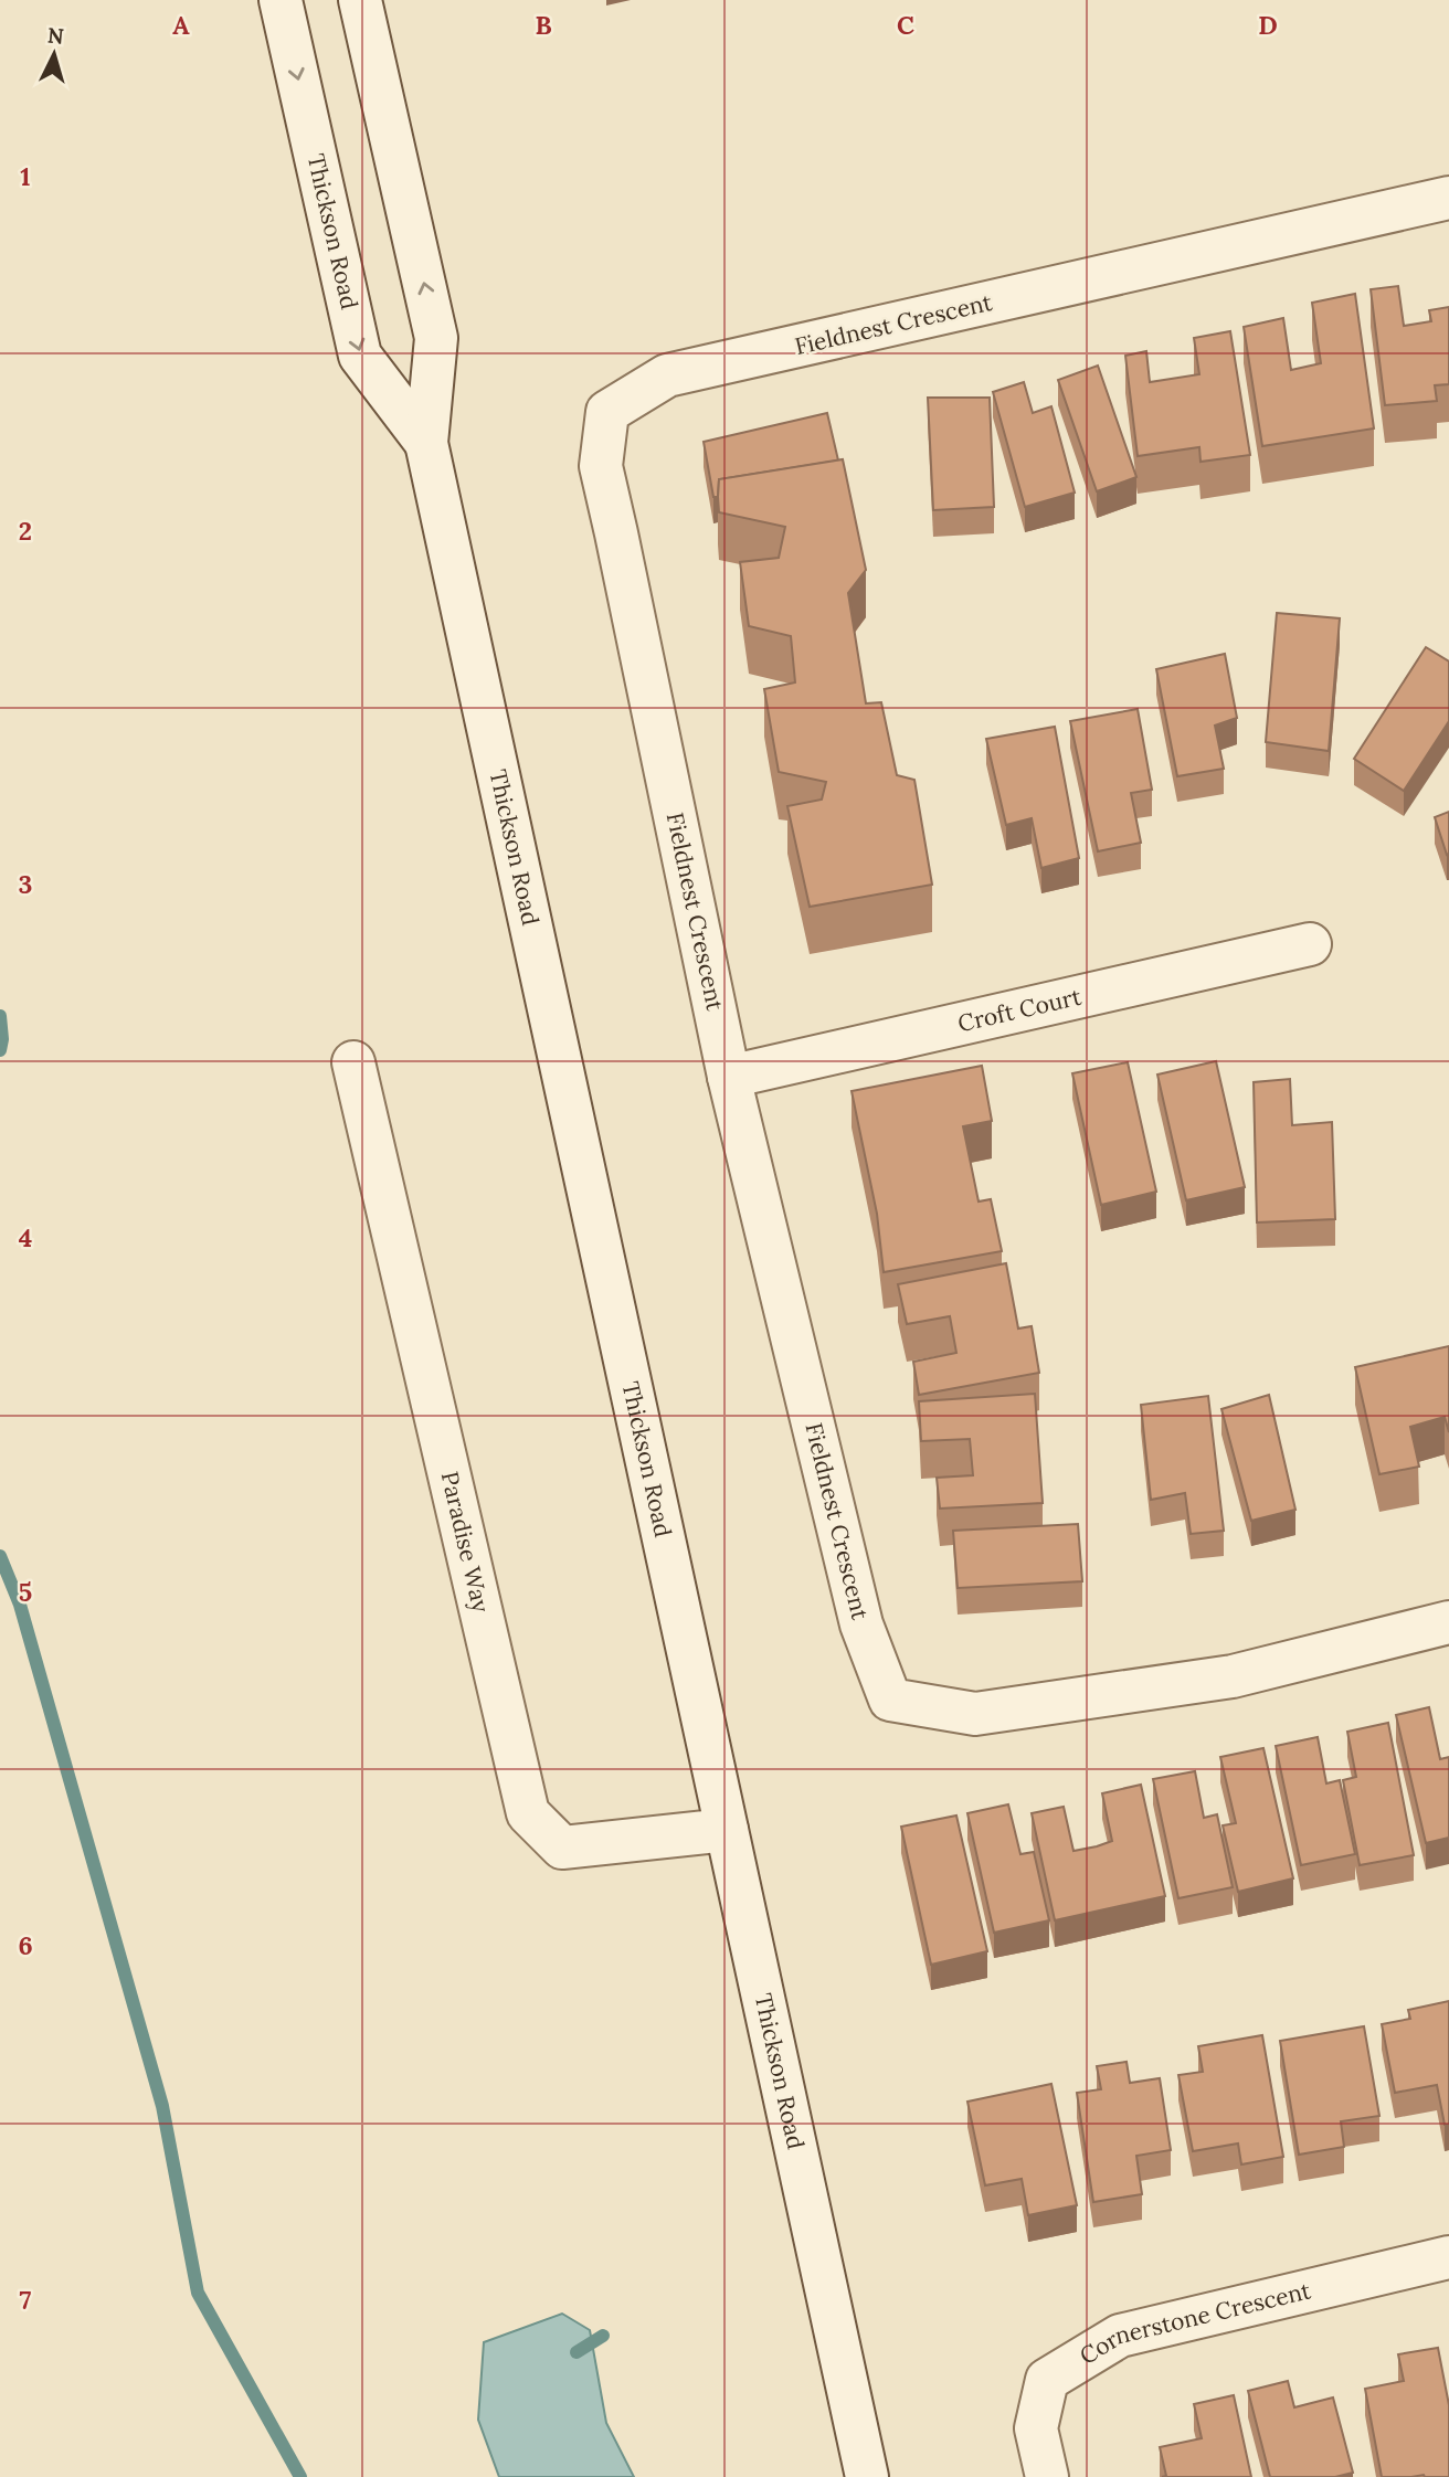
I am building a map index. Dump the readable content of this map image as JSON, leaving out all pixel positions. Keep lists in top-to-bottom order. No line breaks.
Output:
{"streets":{"street":["Thickson Road","Fieldnest Crescent","Croft Court","Paradise Way","Cornerstone Crescent"]},"crossings":[["Thickson Road","Paradise Way"],["Fieldnest Crescent","Croft Court"]],"north":"top","grid":{"columns":["A","B","C","D"],"rows":["1","2","3","4","5","6","7"]}}
